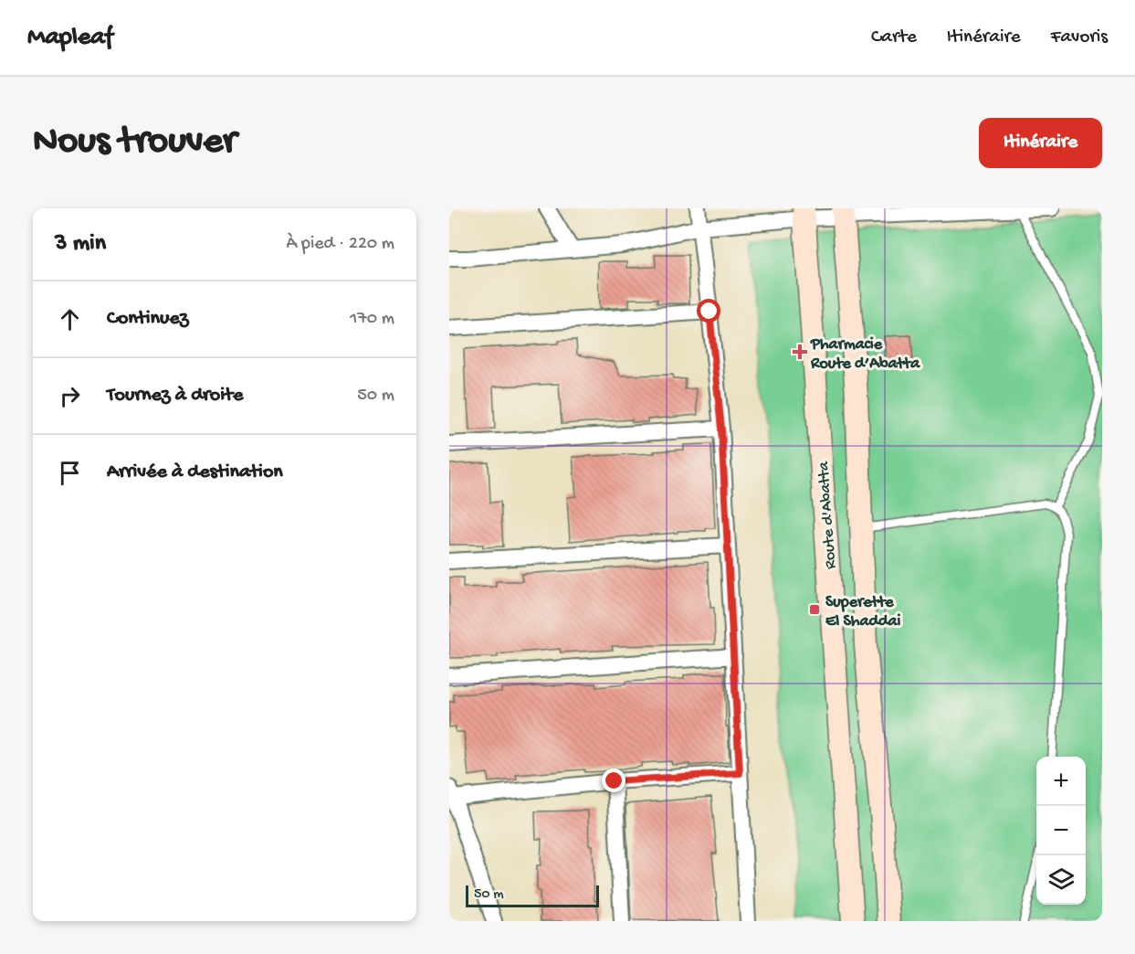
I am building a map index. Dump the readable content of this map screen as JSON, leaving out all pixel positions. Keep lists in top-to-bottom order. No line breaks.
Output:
{"streets":{"street":["Route d'Abatta"]},"places":{"health":["Pharmacie Route d’Abatta"],"transit":["Superette El Shaddai"]},"scale_bar":"50 m","page":{"header":"Mapleaf","nav":["Carte","Itinéraire","Favoris"],"buttons":"Itinéraire","title":"Nous trouver","heading":["3 min","À pied · 220 m"],"list":[["Continuez","170 m"],["Tournez à droite","50 m"],"Arrivée à destination"],"map_buttons":["+","−"],"scale":"50 m"}}
